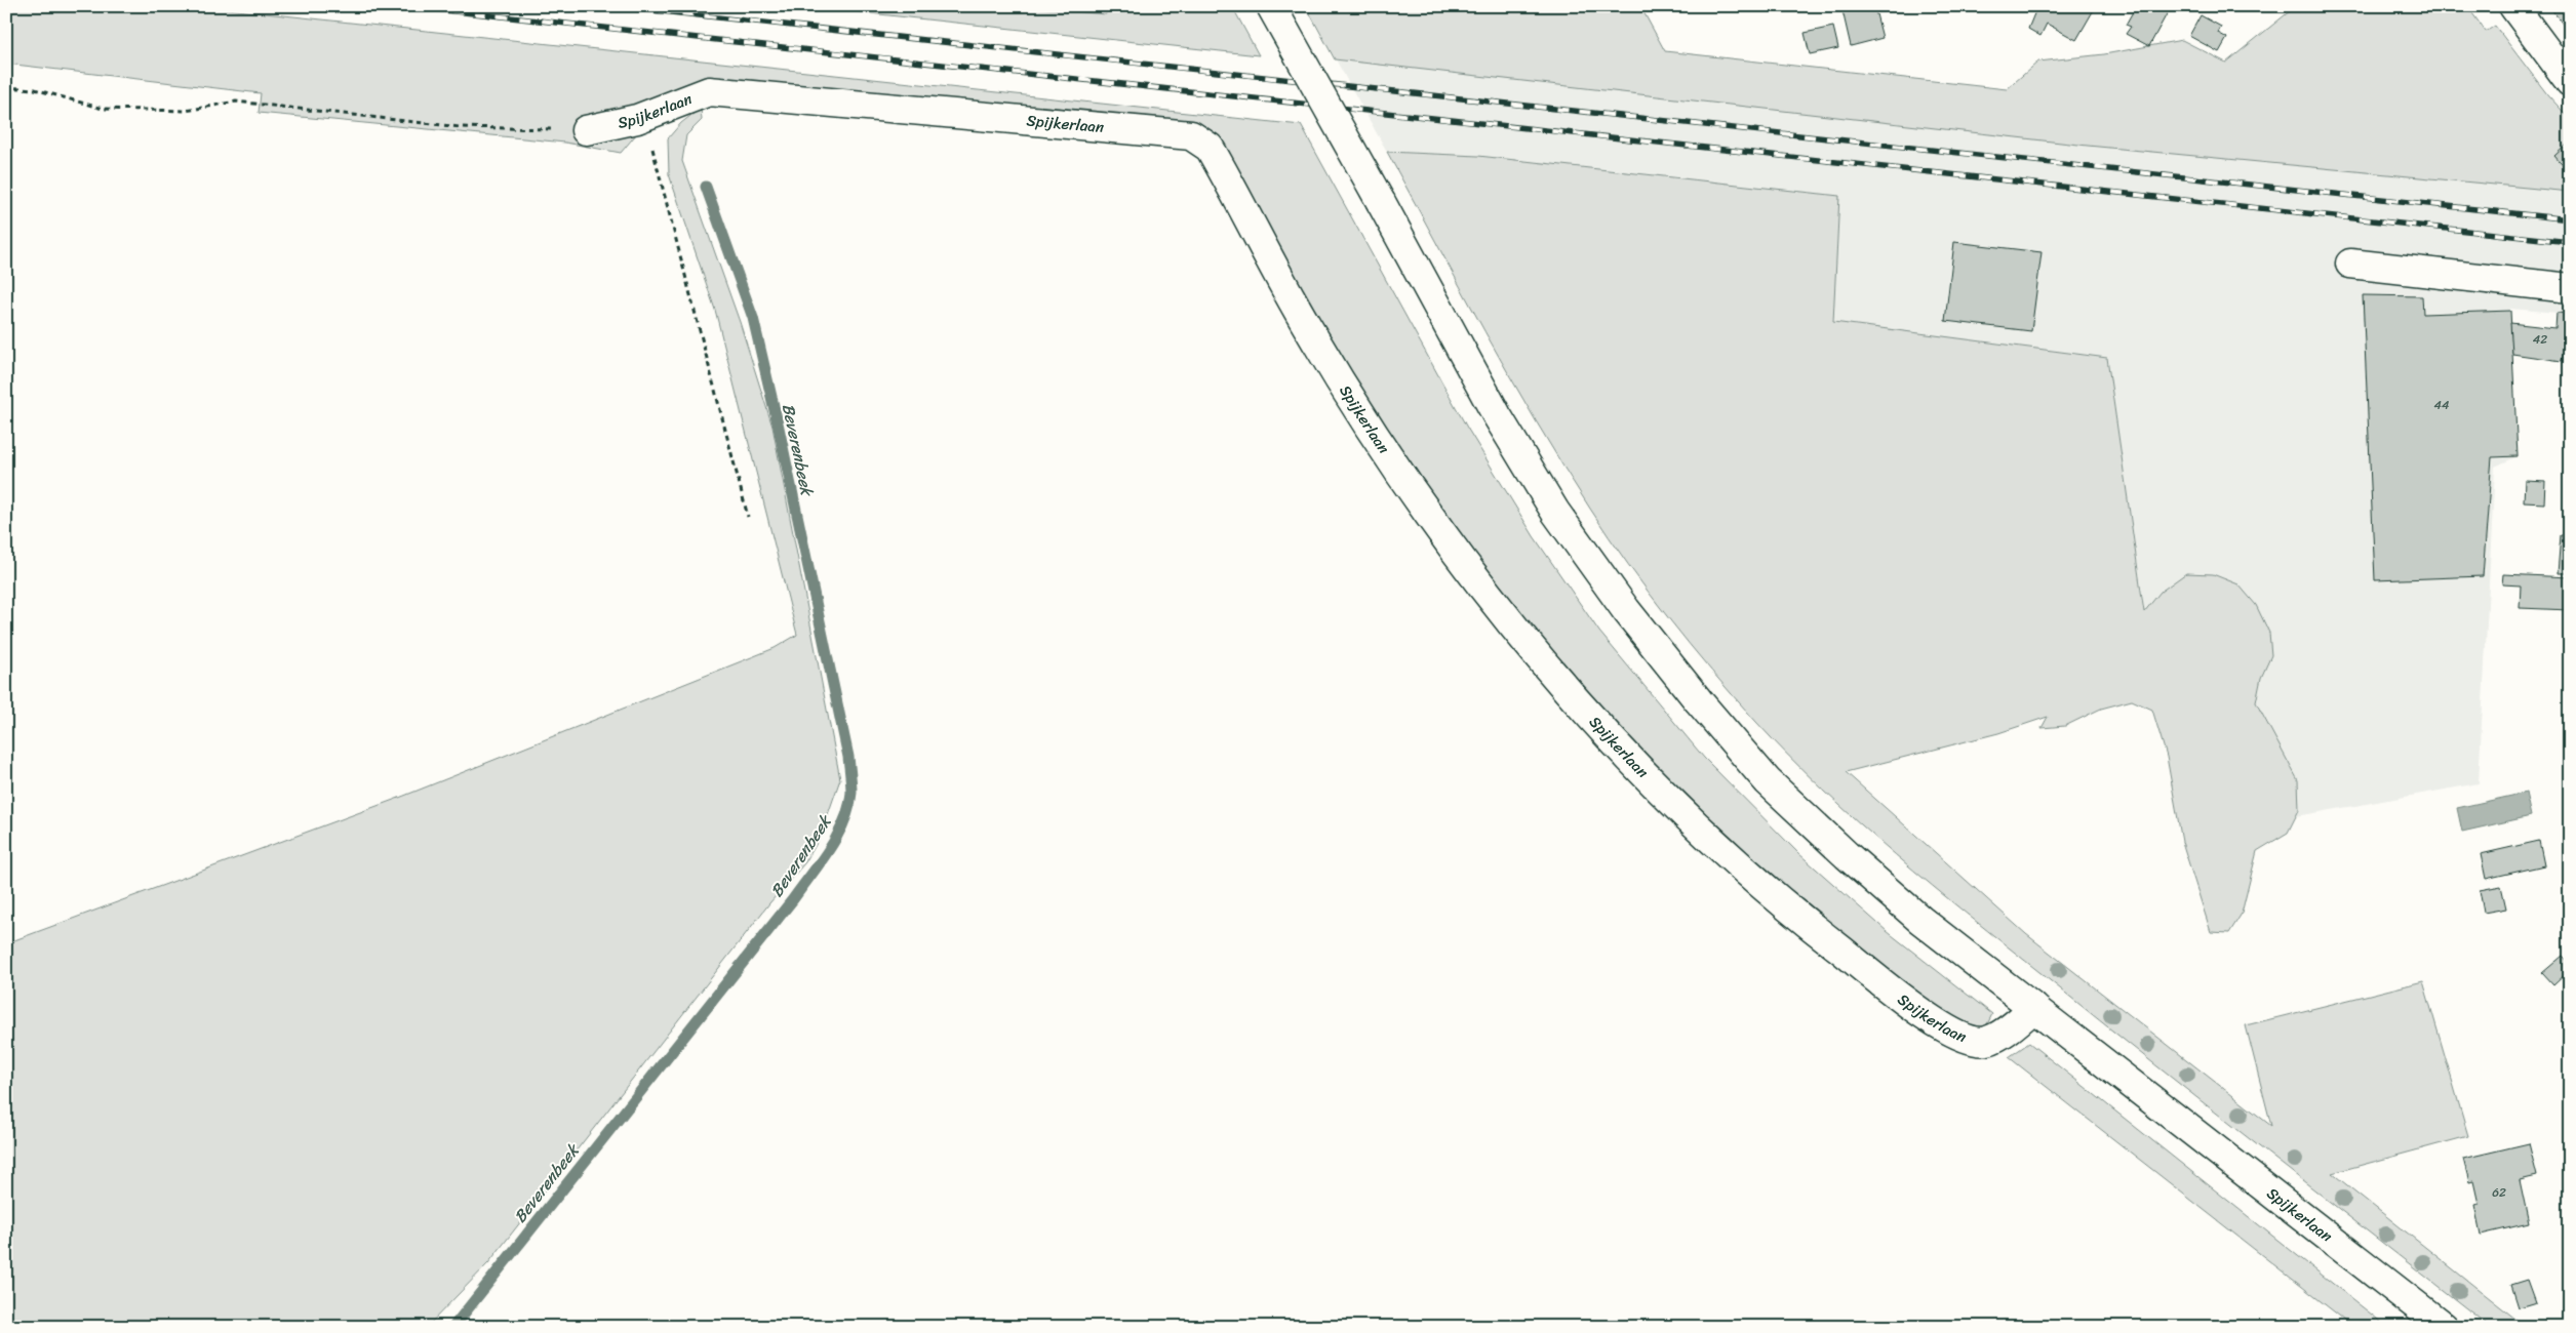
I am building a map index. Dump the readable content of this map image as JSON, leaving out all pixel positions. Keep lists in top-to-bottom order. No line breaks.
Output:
{"streets":{"street":["Spijkerlaan"]},"water":["Beverenbeek"],"house_numbers":["42","44","62"]}
